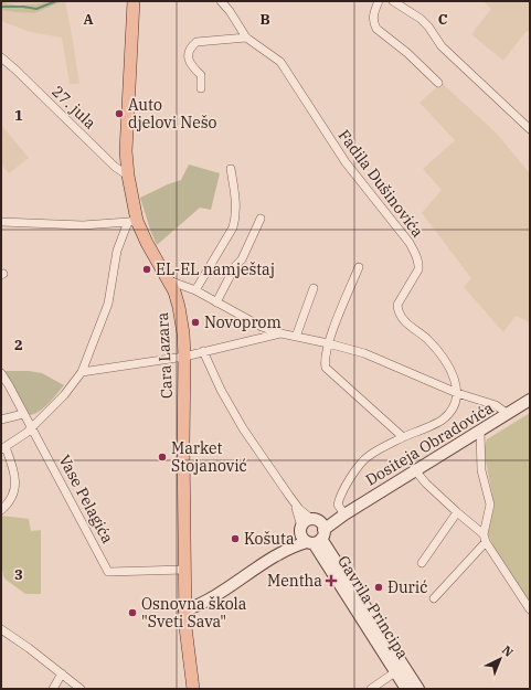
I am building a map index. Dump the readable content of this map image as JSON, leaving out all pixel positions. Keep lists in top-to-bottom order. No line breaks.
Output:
{"streets":{"main road":["Cara Lazara"],"street":["27. jula","Fadila Dušinovića","Dositeja Obradovića","Vase Pelagića","Gavrila Principa"]},"crossings":[["27. jula","Cara Lazara"],["Cara Lazara","Dositeja Obradovića"],["Cara Lazara","Vase Pelagića"],["Dositeja Obradovića","Gavrila Principa"]],"places":{"other":["Auto djelovi Nešo","EL-EL namještaj","Novoprom","Market Stojanović","Košuta","Đurić","Osnovna škola \"Sveti Sava\""],"health":["Mentha"]},"north":"top right","grid":{"columns":["A","B","C"],"rows":["1","2","3"]}}
